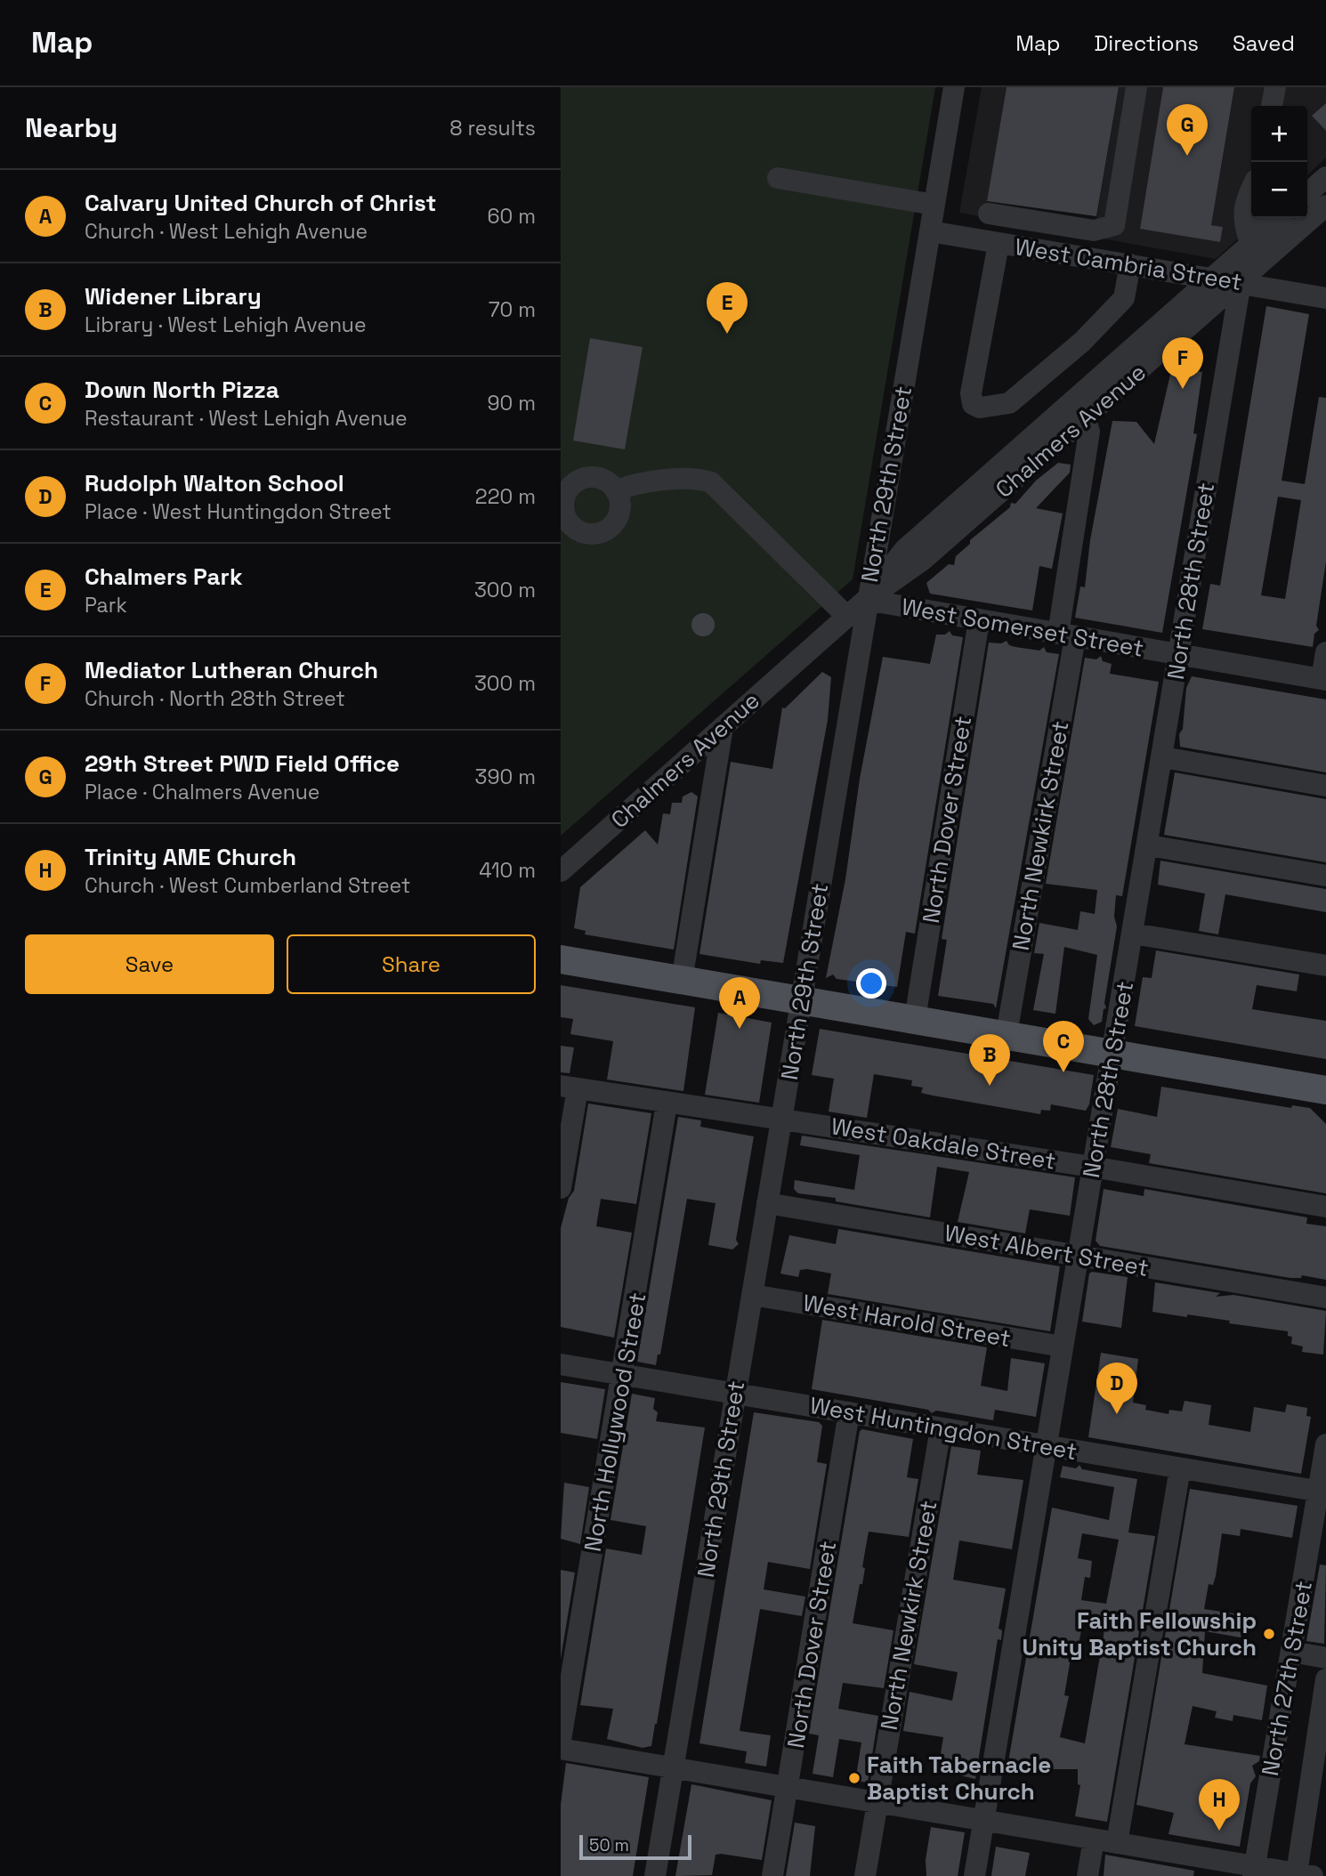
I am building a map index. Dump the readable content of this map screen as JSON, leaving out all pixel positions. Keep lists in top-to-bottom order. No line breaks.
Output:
{"streets":{"street":["West Cambria Street","Chalmers Avenue","North 29th Street","North 28th Street","West Somerset Street","North Dover Street","North Newkirk Street","West Oakdale Street","West Albert Street","West Harold Street","North Hollywood Street","West Huntingdon Street","North 27th Street"]},"crossings":[["West Cambria Street","Chalmers Avenue"],["West Cambria Street","North 29th Street"],["West Cambria Street","North 28th Street"],["Chalmers Avenue","North 29th Street"],["Chalmers Avenue","North 28th Street"],["Chalmers Avenue","West Somerset Street"],["Chalmers Avenue","North Newkirk Street"],["North 29th Street","West Somerset Street"],["North 29th Street","West Oakdale Street"],["North 29th Street","West Albert Street"],["North 29th Street","West Harold Street"],["North 29th Street","West Huntingdon Street"],["North 28th Street","West Somerset Street"],["North 28th Street","West Oakdale Street"],["North 28th Street","West Albert Street"],["North 28th Street","West Harold Street"],["North 28th Street","West Huntingdon Street"],["West Somerset Street","North Dover Street"],["West Somerset Street","North Newkirk Street"],["North Dover Street","West Huntingdon Street"],["North Newkirk Street","West Huntingdon Street"],["West Oakdale Street","North Hollywood Street"],["North Hollywood Street","West Huntingdon Street"],["West Huntingdon Street","North 27th Street"]],"places":["Faith Fellowship Unity Baptist Church","Faith Tabernacle Baptist Church"],"scale_bar":"50 m","page":{"header":"Map","nav":["Map","Directions","Saved"],"heading":["Nearby","8 results"],"pins":["G","E","F","A","C","B","D","H"],"map_buttons":["+","−"],"list":[{"mark":"A","name":"Calvary United Church of Christ","note":"Church · West Lehigh Avenue","value":"60 m"},{"mark":"B","name":"Widener Library","note":"Library · West Lehigh Avenue","value":"70 m"},{"mark":"C","name":"Down North Pizza","note":"Restaurant · West Lehigh Avenue","value":"90 m"},{"mark":"D","name":"Rudolph Walton School","note":"Place · West Huntingdon Street","value":"220 m"},{"mark":"E","name":"Chalmers Park","note":"Park","value":"300 m"},{"mark":"F","name":"Mediator Lutheran Church","note":"Church · North 28th Street","value":"300 m"},{"mark":"G","name":"29th Street PWD Field Office","note":"Place · Chalmers Avenue","value":"390 m"},{"mark":"H","name":"Trinity AME Church","note":"Church · West Cumberland Street","value":"410 m"}],"buttons":["Save","Share"],"scale":"50 m"}}
